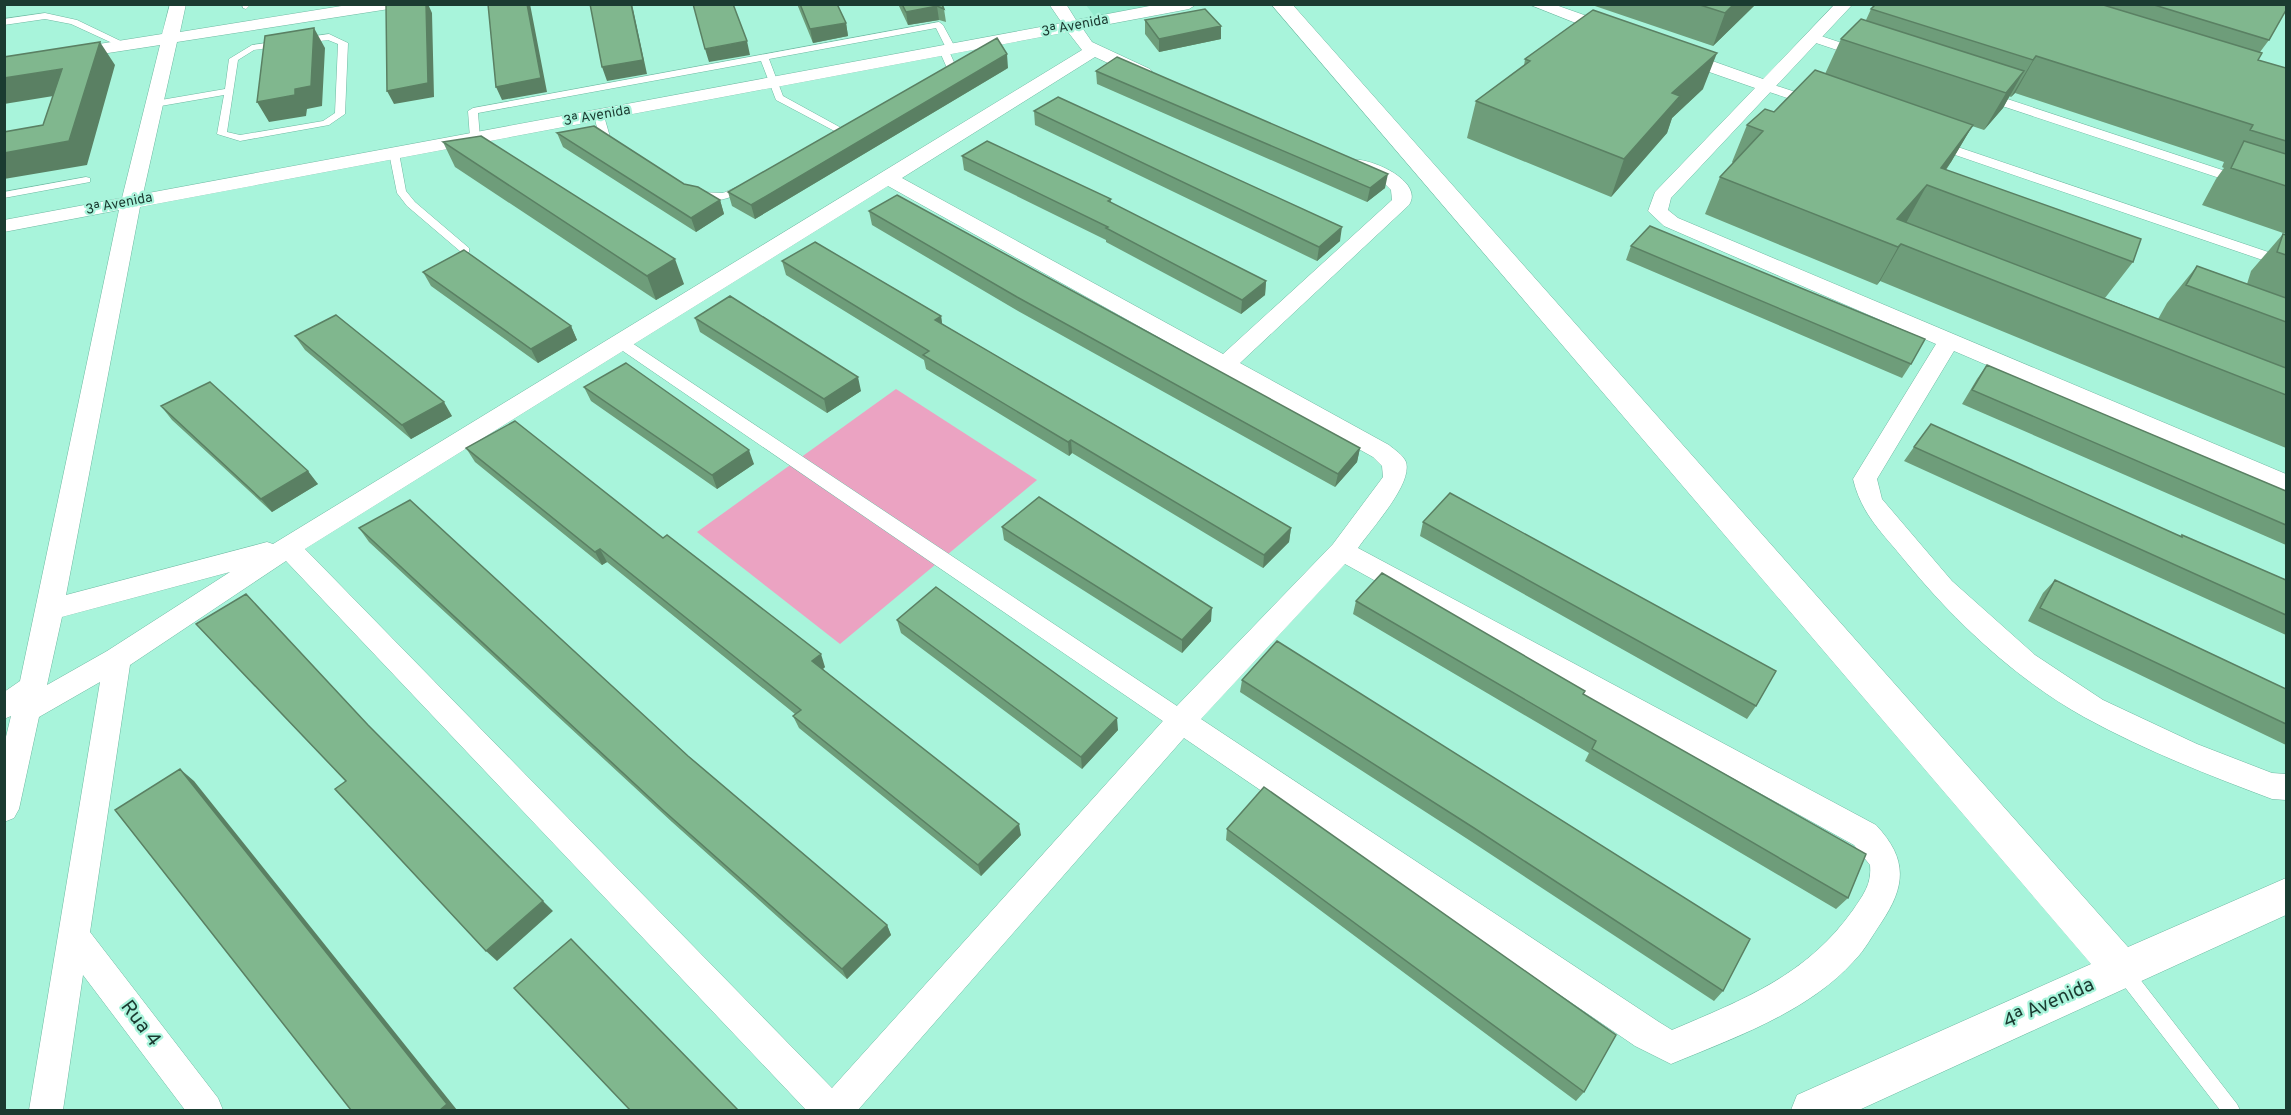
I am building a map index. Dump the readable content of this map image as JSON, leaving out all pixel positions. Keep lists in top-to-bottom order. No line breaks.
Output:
{"streets":{"street":["3ª Avenida","4ª Avenida","Rua 4"]}}
